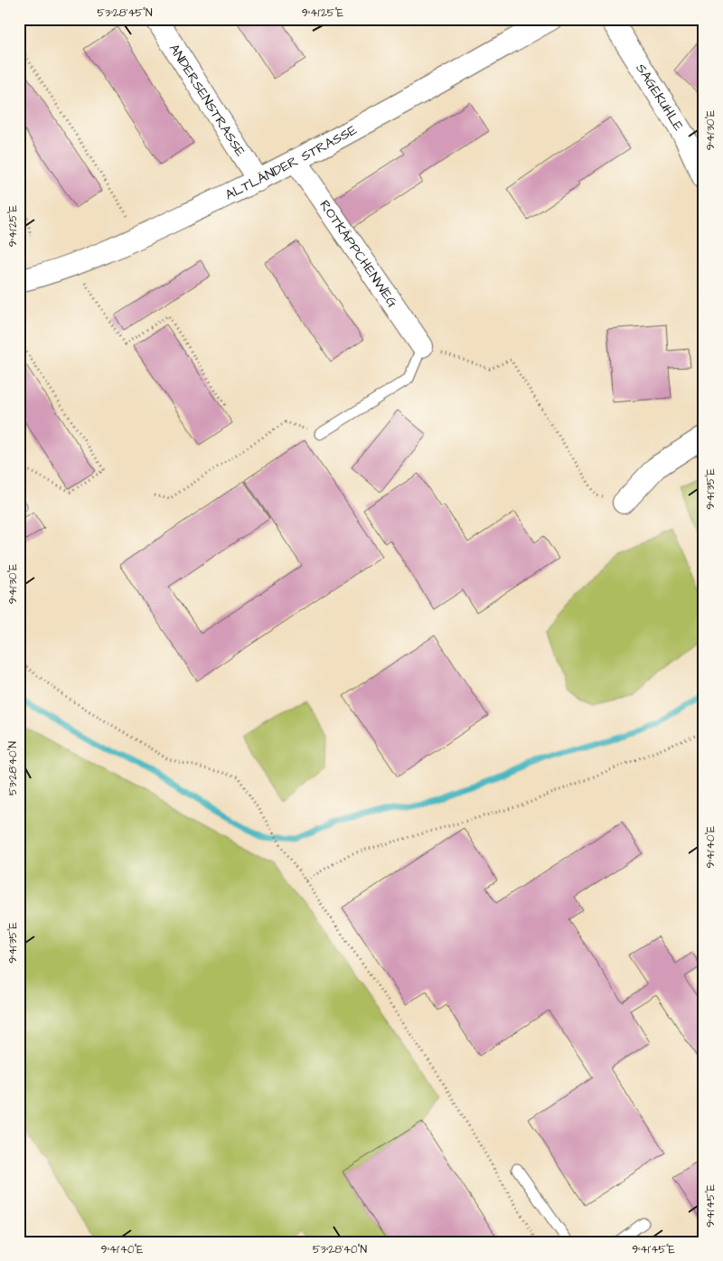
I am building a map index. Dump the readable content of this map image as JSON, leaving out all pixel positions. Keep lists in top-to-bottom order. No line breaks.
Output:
{"streets":{"street":["SAGEKUHLE","ANDERSENSTRASSE","ALTLÄNDER STRASSE","ROTKÄPPCHENWEG"]},"crossings":[["ANDERSENSTRASSE","ALTLÄNDER STRASSE"],["ALTLÄNDER STRASSE","ROTKÄPPCHENWEG"]],"coordinates":["53°28'45\"N","9°41'25\"E","9°41'30\"E","9°41'35\"E","53°28'40\"N","9°41'40\"E","9°41'45\"E"]}
